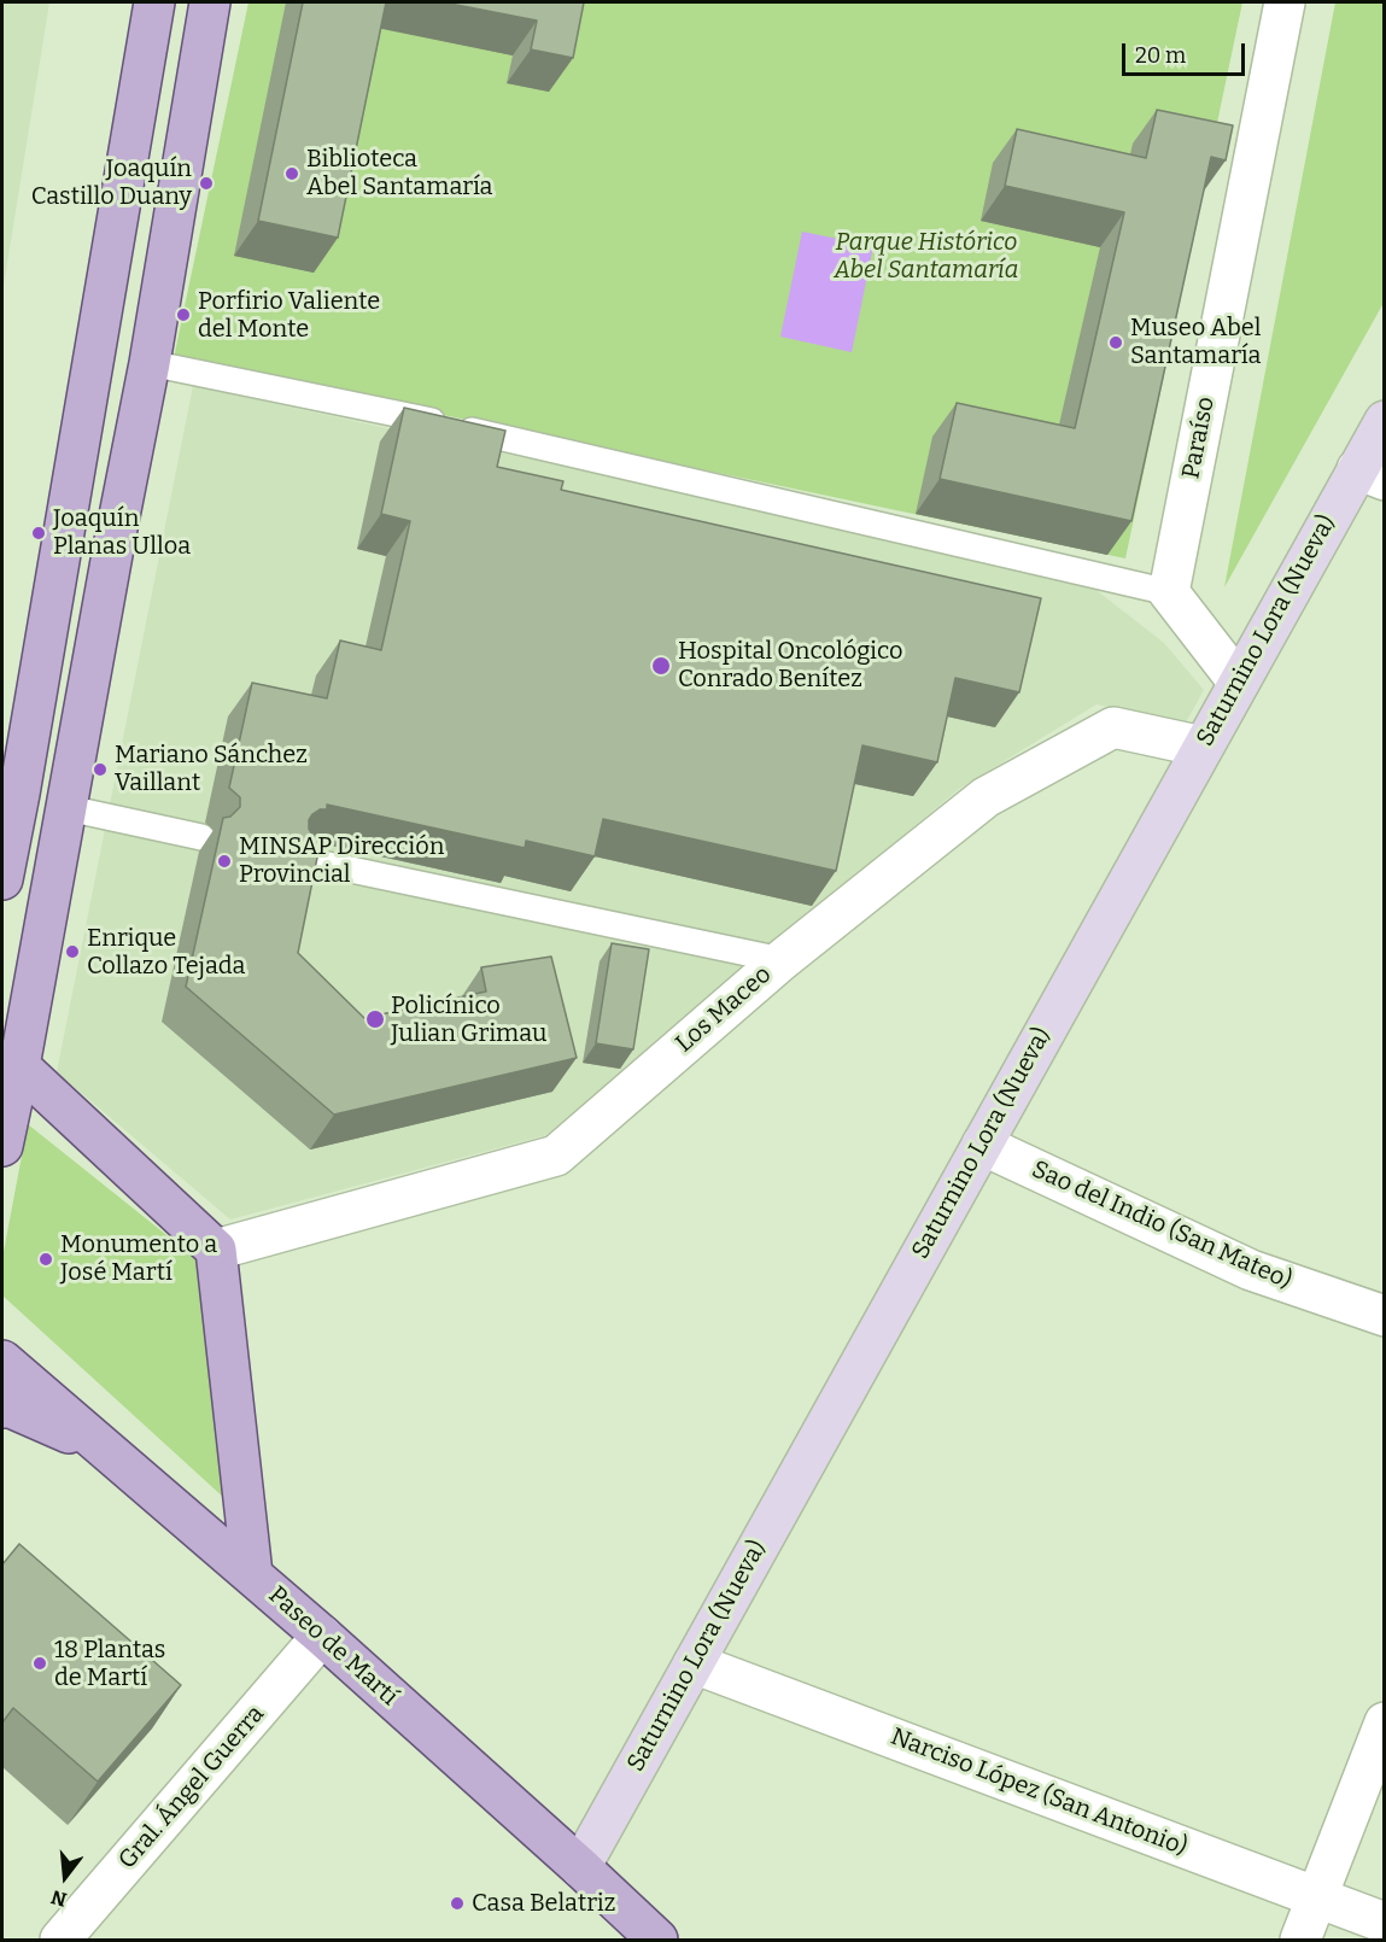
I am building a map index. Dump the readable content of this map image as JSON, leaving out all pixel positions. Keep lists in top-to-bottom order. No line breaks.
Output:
{"streets":{"main road":["Saturnino Lora (Nueva)","Paseo de Martí"],"street":["Paraíso","Los Maceo","Sao del Indio (San Mateo)","Gral. Ángel Guerra","Narciso López (San Antonio)"]},"crossings":[["Saturnino Lora (Nueva)","Los Maceo"],["Saturnino Lora (Nueva)","Sao del Indio (San Mateo)"],["Saturnino Lora (Nueva)","Paseo de Martí"],["Saturnino Lora (Nueva)","Narciso López (San Antonio)"],["Paseo de Martí","Gral. Ángel Guerra"]],"parks":["Parque Histórico Abel Santamaría"],"places":["Biblioteca Abel Santamaría","Joaquín Castillo Duany","Porfirio Valiente del Monte","Museo Abel Santamaría","Joaquín Planas Ulloa","Hospital Oncológico Conrado Benítez","Mariano Sánchez Vaillant","MINSAP Dirección Provincial","Enrique Collazo Tejada","Policínico Julian Grimau","Monumento a José Martí","18 Plantas de Martí","Casa Belatriz"],"scale_bar":"20 m","north":"bottom"}
